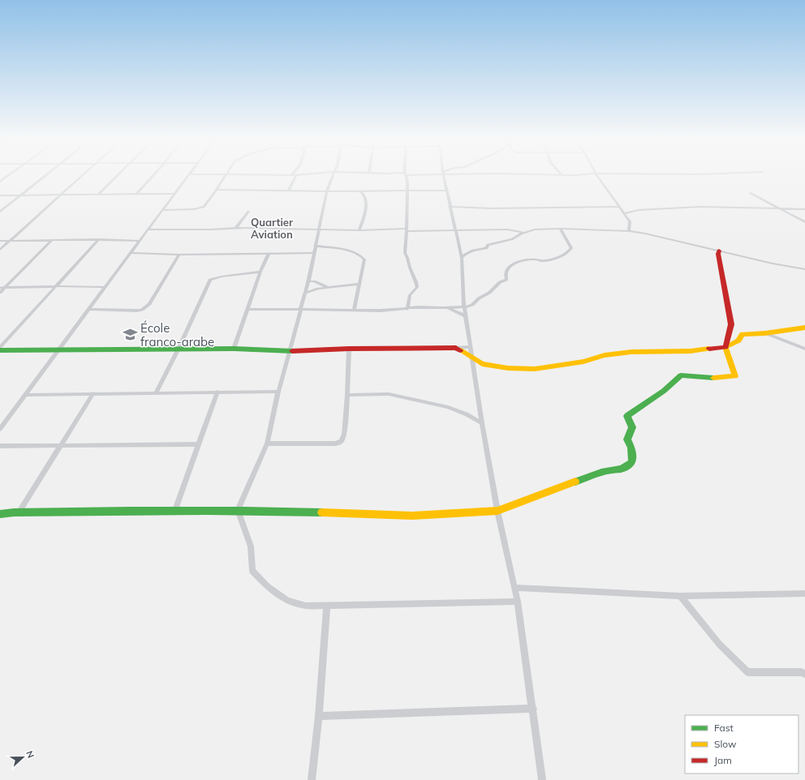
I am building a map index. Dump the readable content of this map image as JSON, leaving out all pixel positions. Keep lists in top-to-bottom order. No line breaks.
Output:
{"districts":["Quartier Aviation"],"places":{"school or university":["École franco-arabe"]},"legend":["Fast","Slow","Jam"],"north":"right"}
